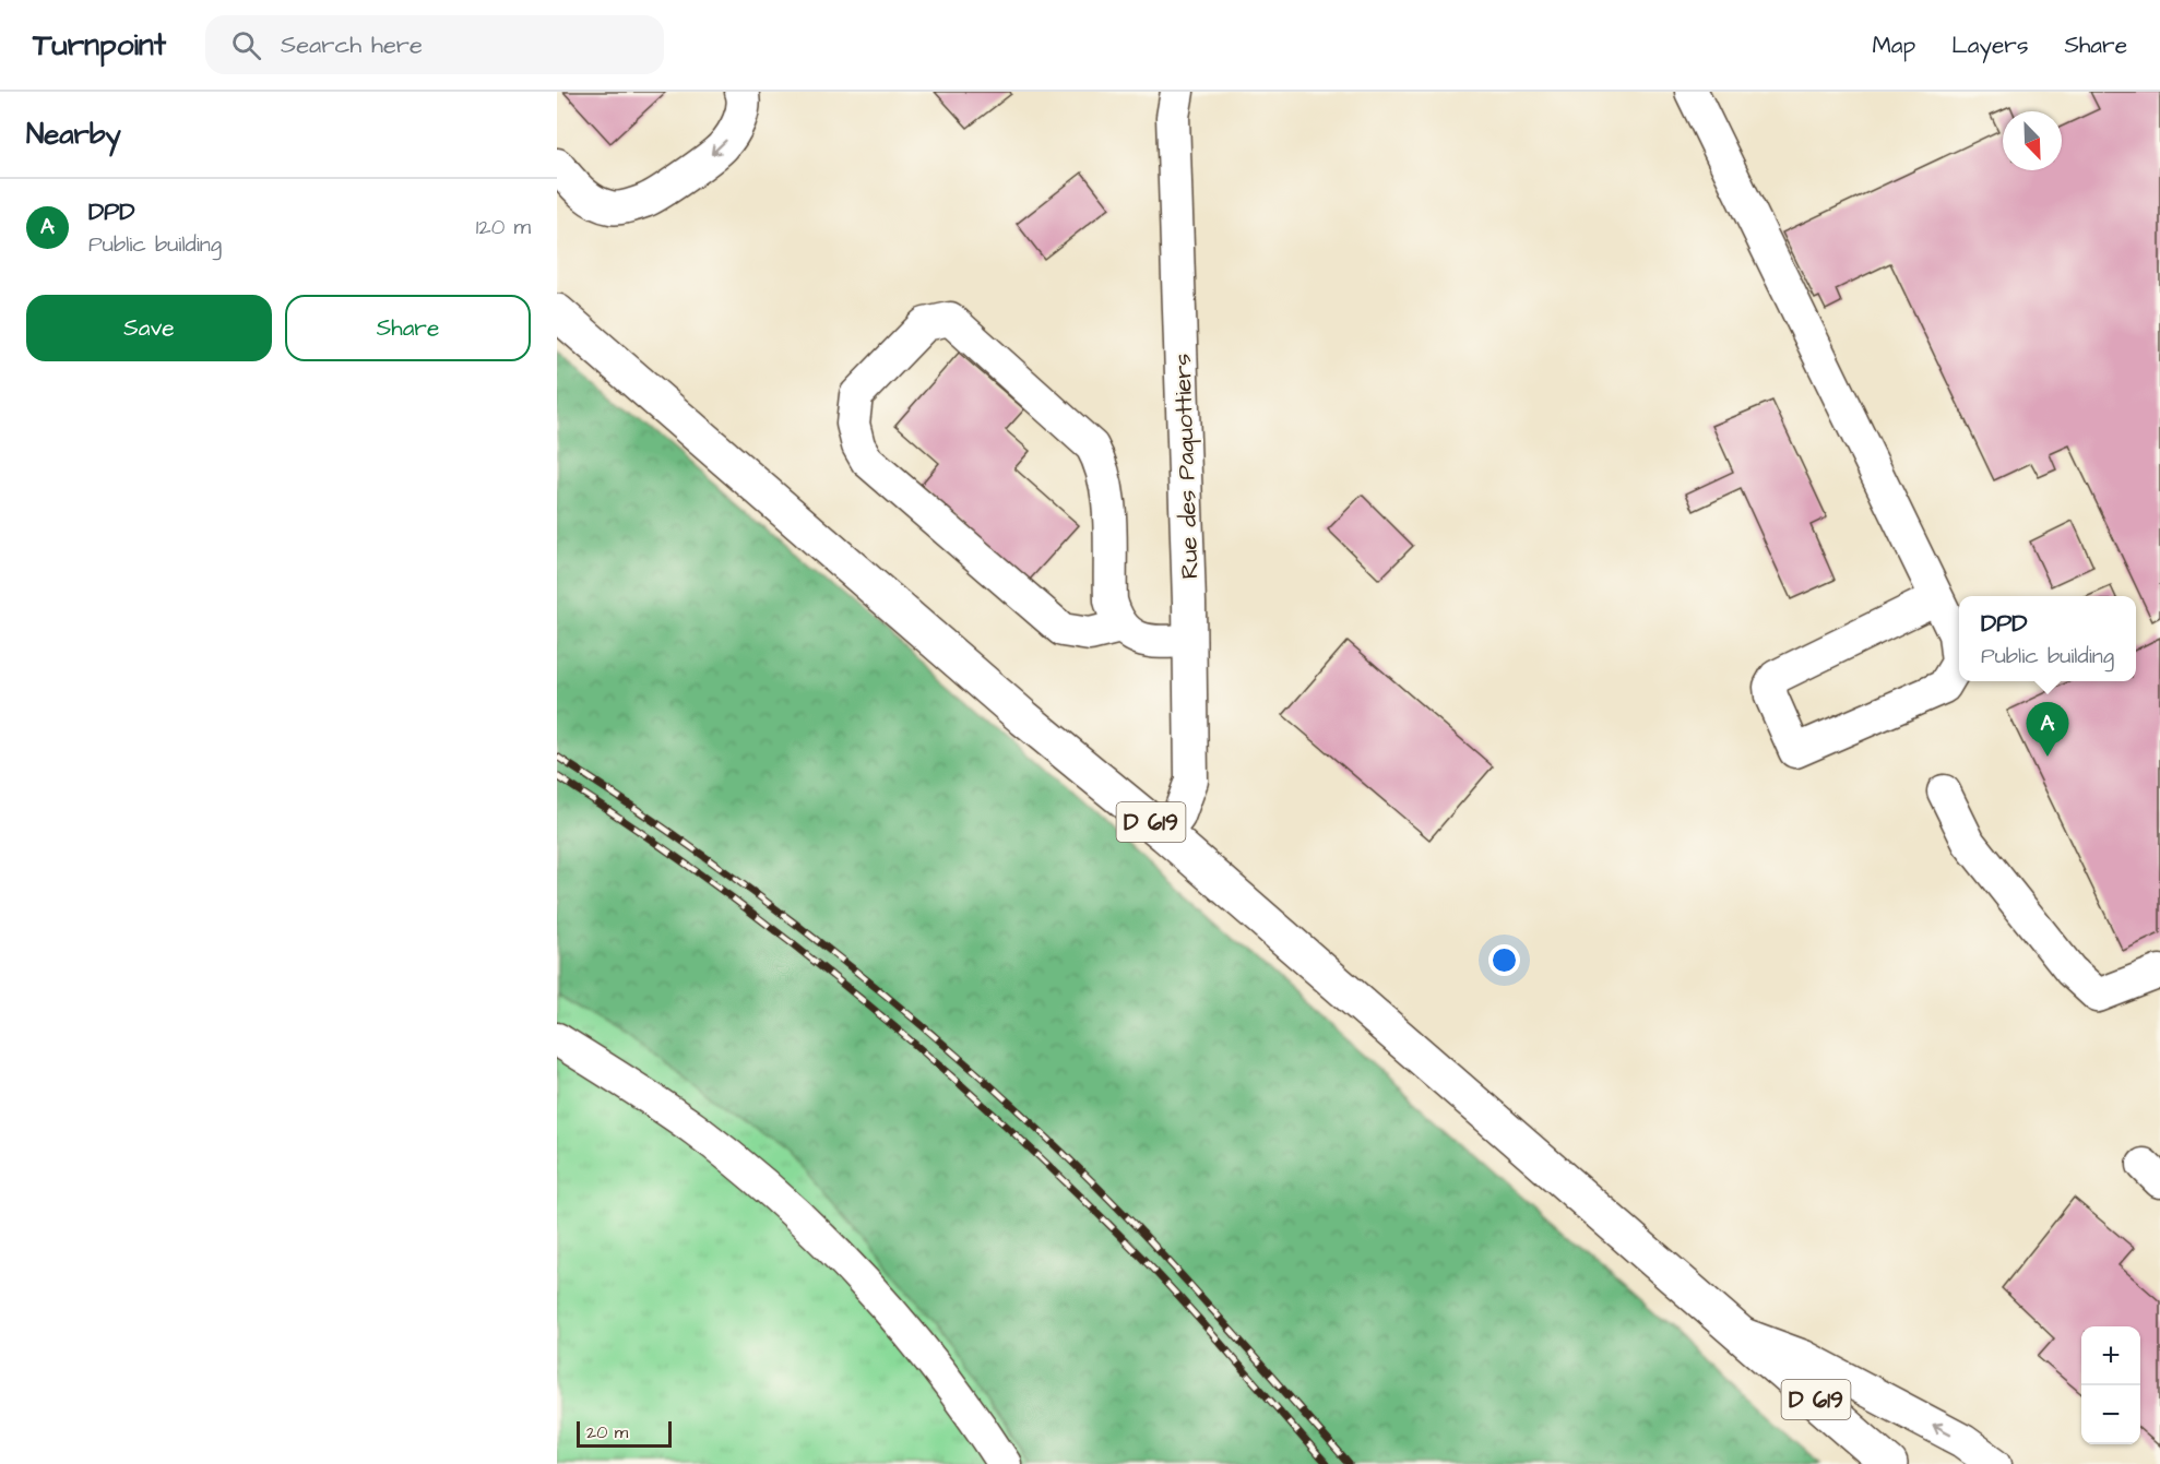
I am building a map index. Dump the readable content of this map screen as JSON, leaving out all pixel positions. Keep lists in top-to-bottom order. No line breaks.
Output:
{"streets":{"main road":["D 619"],"street":["Rue des Paquottiers"]},"crossings":[["Rue des Paquottiers","D 619"]],"scale_bar":"20 m","north":"bottom right","page":{"header":"Turnpoint","search":"Search here","nav":["Map","Layers","Share"],"heading":"Nearby","list":[{"mark":"A","name":"DPD","note":"Public building","value":"120 m"}],"buttons":["Save","Share"],"popup":["DPD","Public building"],"pins":"A","map_buttons":["+","−"],"scale":"20 m"}}
